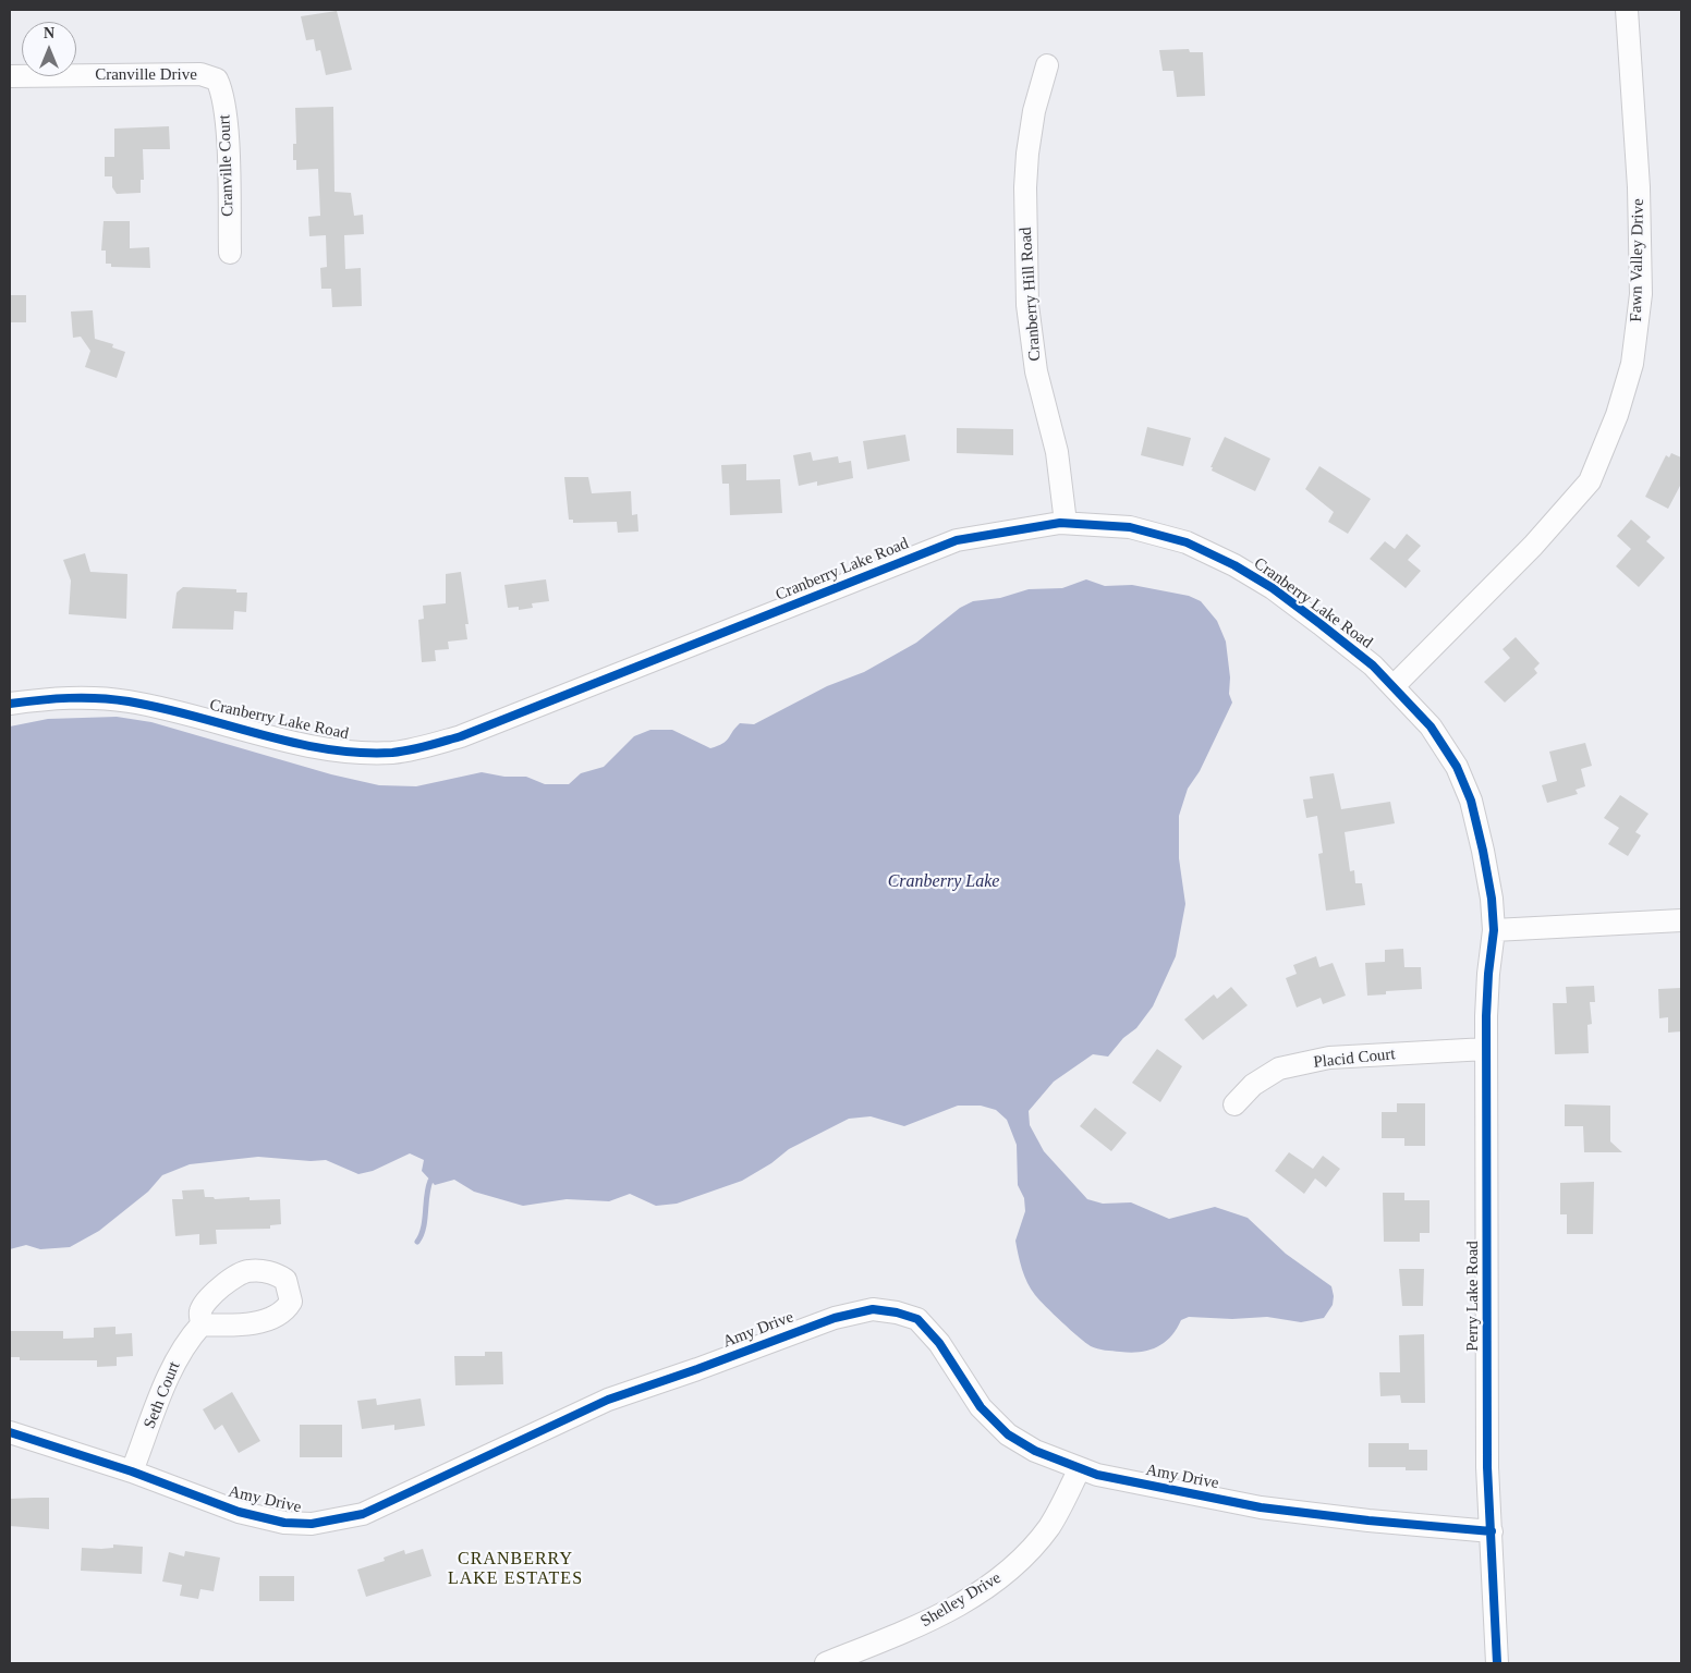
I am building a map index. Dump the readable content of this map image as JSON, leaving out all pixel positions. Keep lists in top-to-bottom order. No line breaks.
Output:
{"streets":{"street":["Cranville Drive","Cranville Court","Fawn Valley Drive","Cranberry Hill Road","Cranberry Lake Road","Placid Court","Perry Lake Road","Amy Drive","Seth Court","Shelley Drive"]},"crossings":[["Cranville Drive","Cranville Court"],["Fawn Valley Drive","Cranberry Lake Road"],["Cranberry Hill Road","Cranberry Lake Road"],["Cranberry Lake Road","Perry Lake Road"],["Placid Court","Perry Lake Road"],["Perry Lake Road","Amy Drive"],["Amy Drive","Seth Court"],["Amy Drive","Shelley Drive"]],"districts":["CRANBERRY LAKE ESTATES"],"water":["Cranberry Lake"],"north":"top"}
